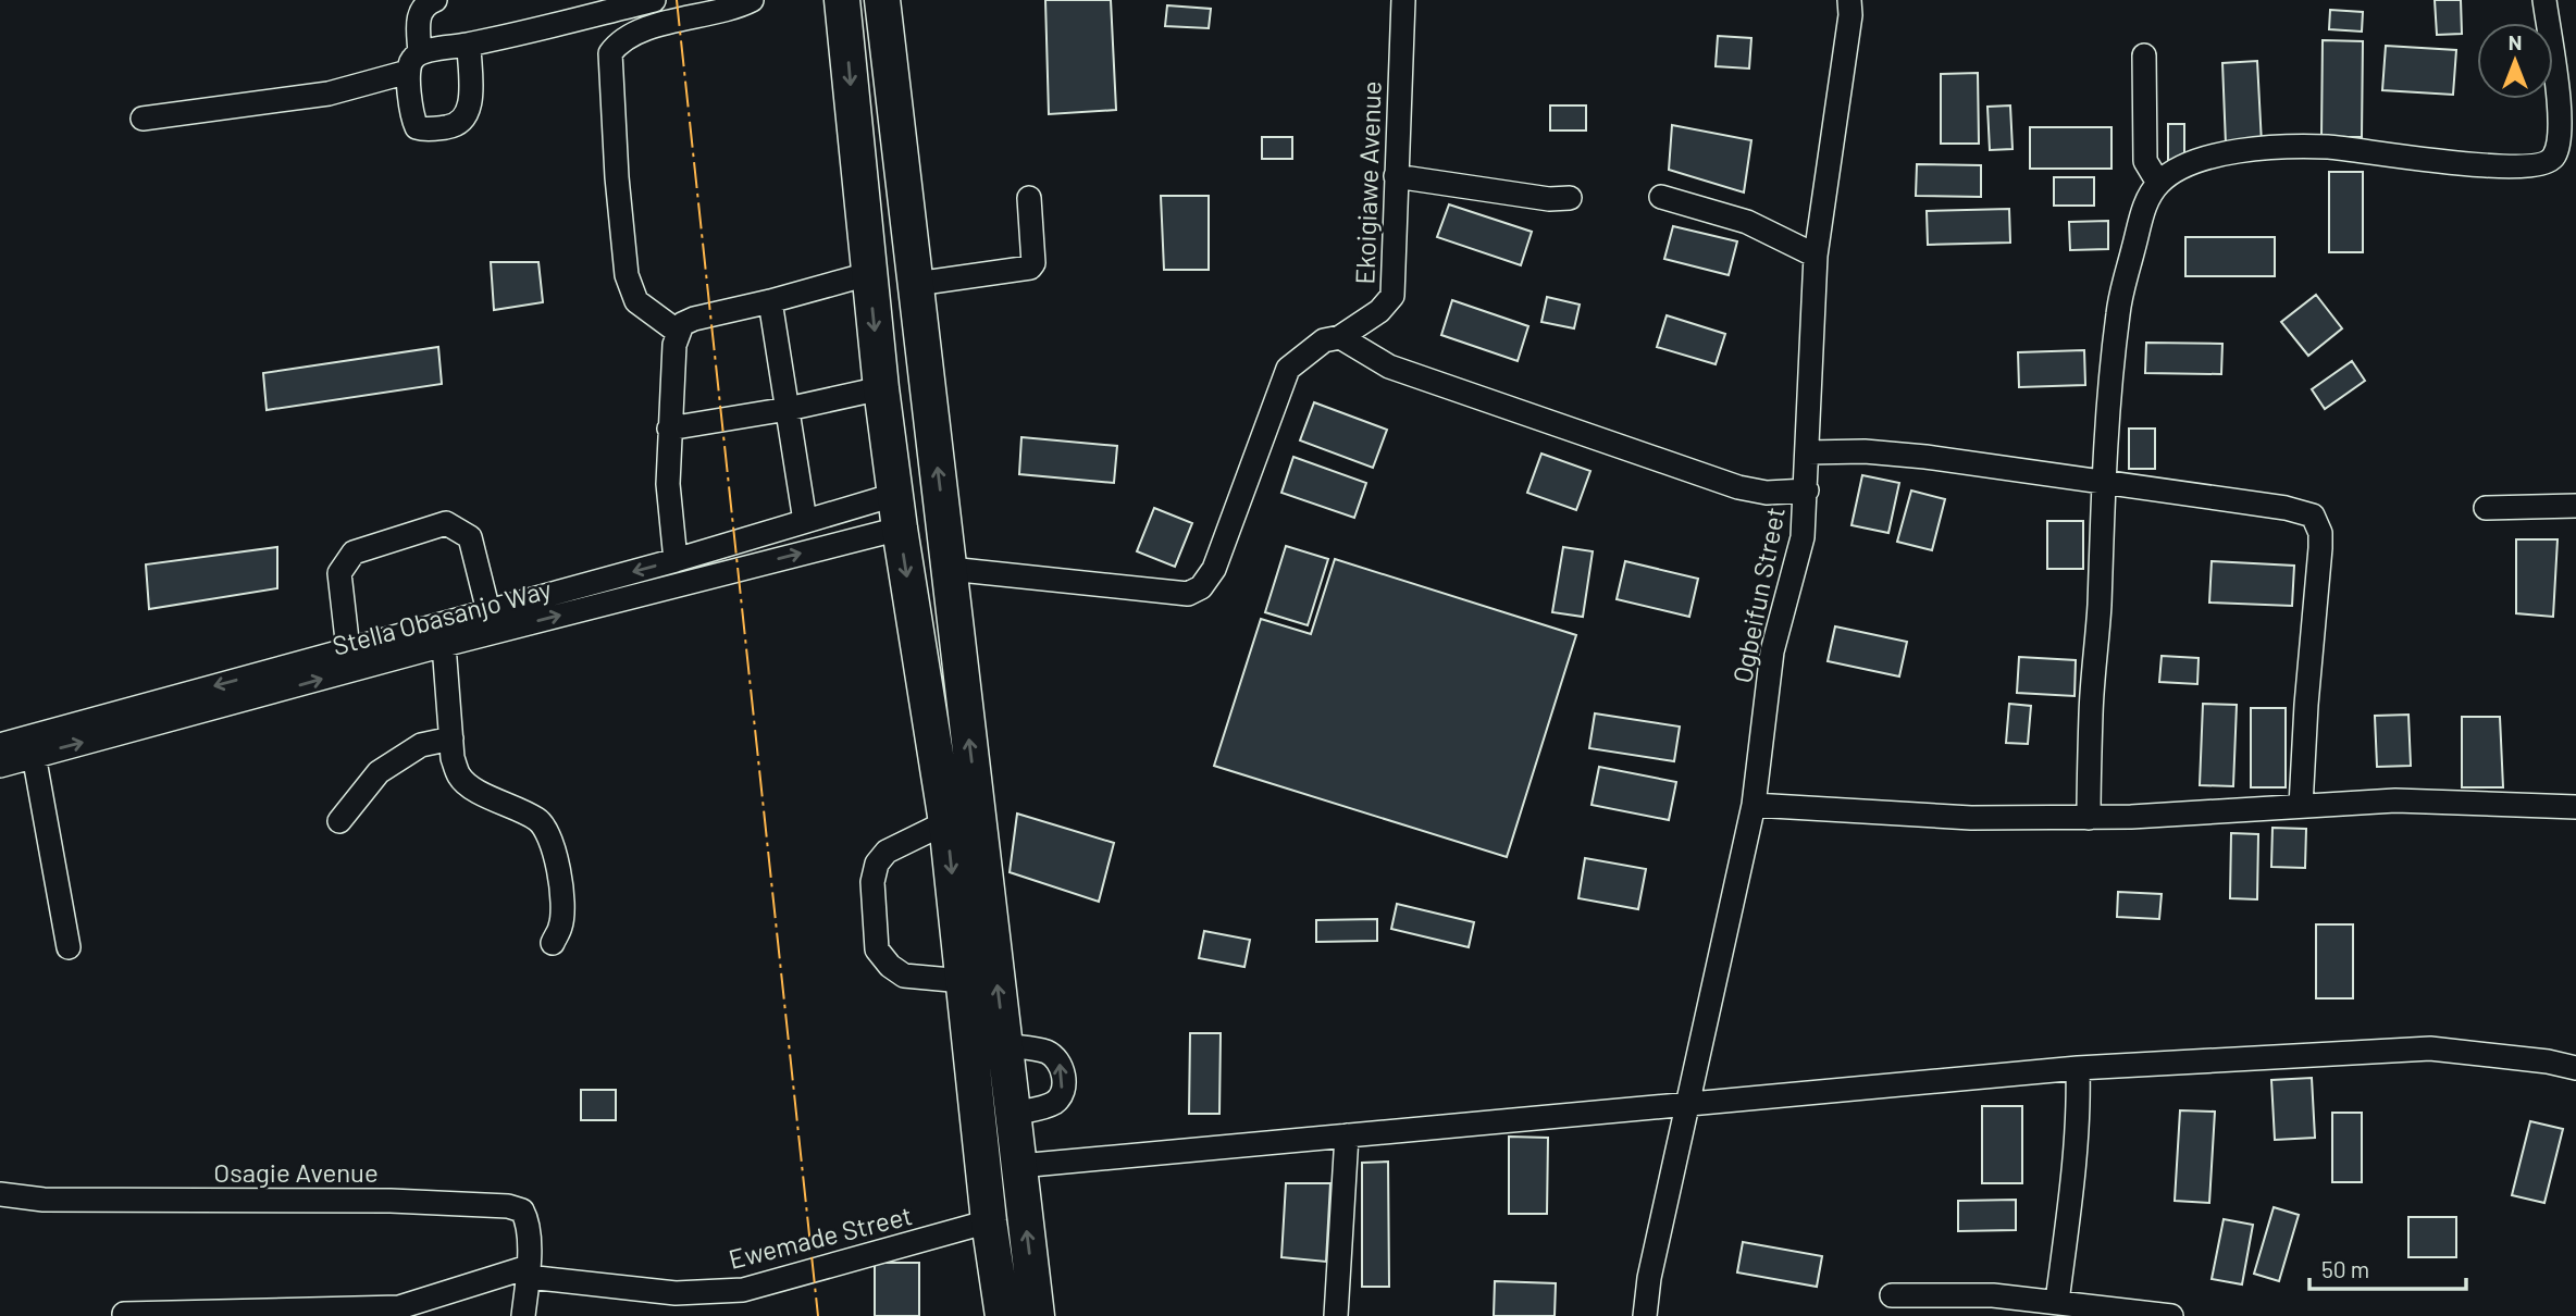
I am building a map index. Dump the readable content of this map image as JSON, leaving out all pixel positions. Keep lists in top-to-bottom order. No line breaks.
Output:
{"streets":{"street":["Ekoigiawe Avenue","Ogbeifun Street","Stella Obasanjo Way","Osagie Avenue","Ewemade Street"]},"crossings":[["Osagie Avenue","Ewemade Street"]],"scale_bar":"50 m","north":"top"}
